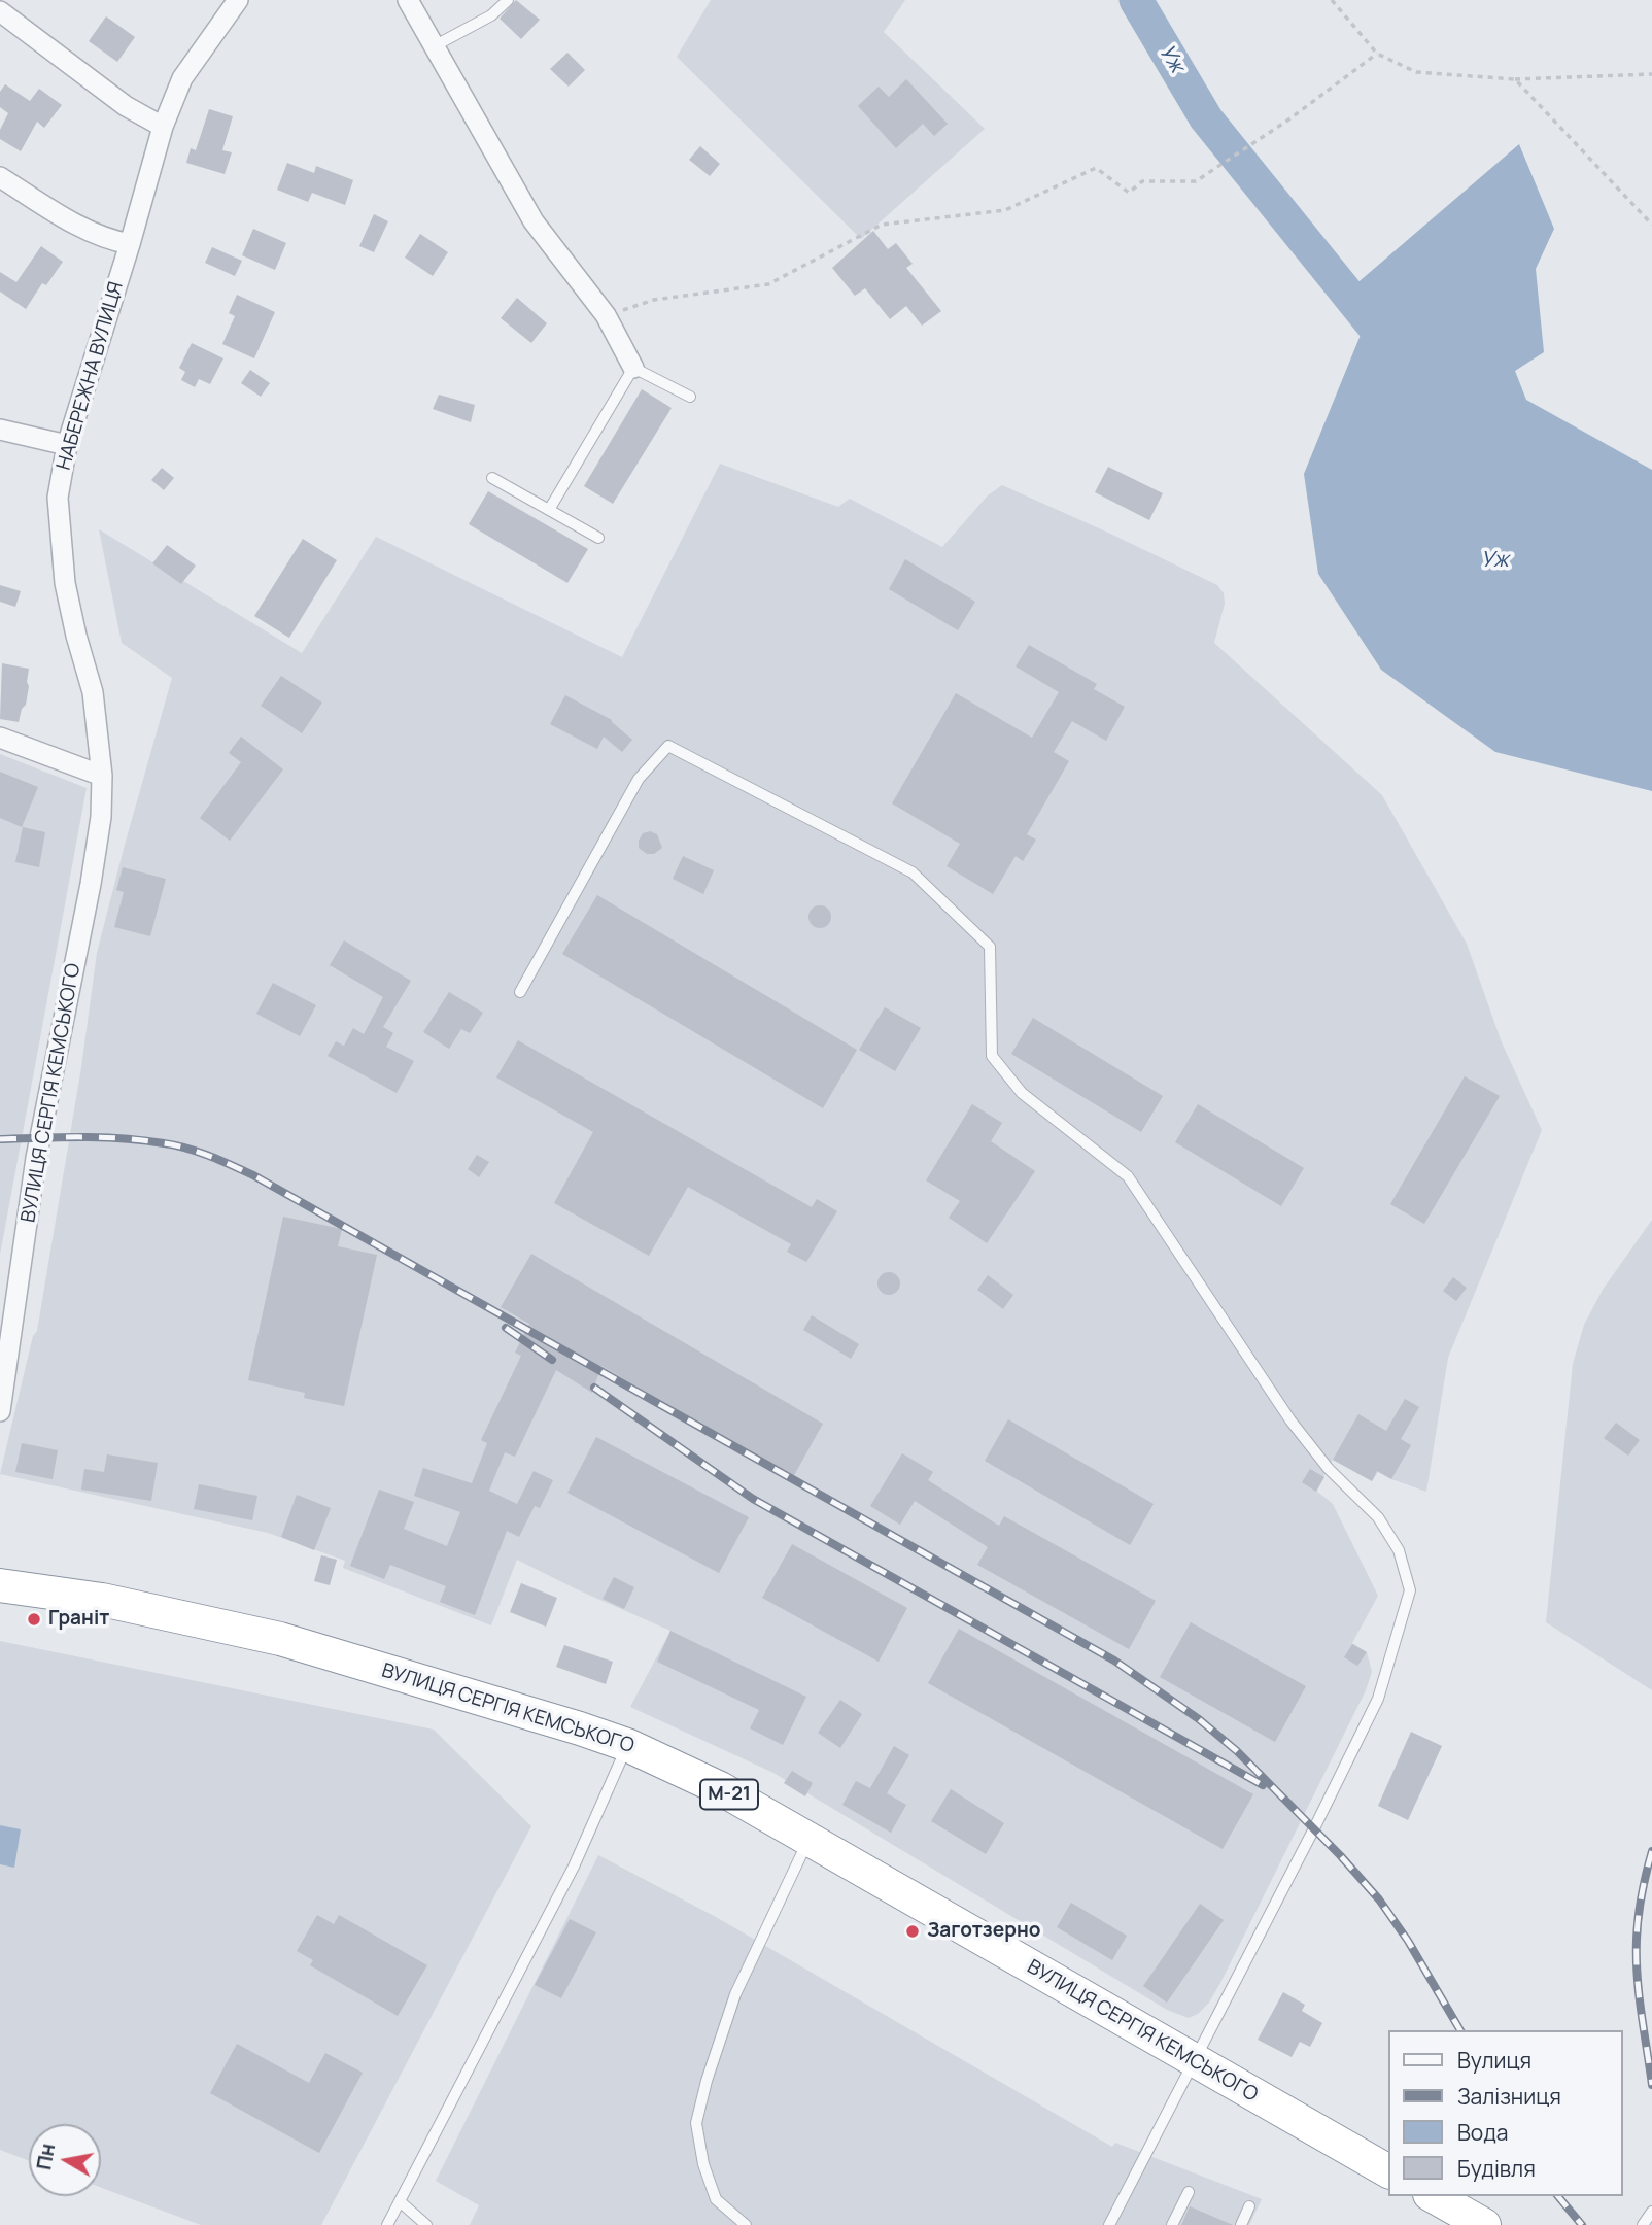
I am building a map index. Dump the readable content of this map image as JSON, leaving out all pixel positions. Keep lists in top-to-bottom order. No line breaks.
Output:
{"streets":{"highway":["ВУЛИЦЯ СЕРГІЯ КЕМСЬКОГО","М-21"],"street":["НАБЕРЕЖНА ВУЛИЦЯ"]},"crossings":[["НАБЕРЕЖНА ВУЛИЦЯ","ВУЛИЦЯ СЕРГІЯ КЕМСЬКОГО"]],"water":["Уж"],"places":["Граніт","Заготзерно"],"legend":["Вулиця","Залізниця","Вода","Будівля"],"north":"left"}
